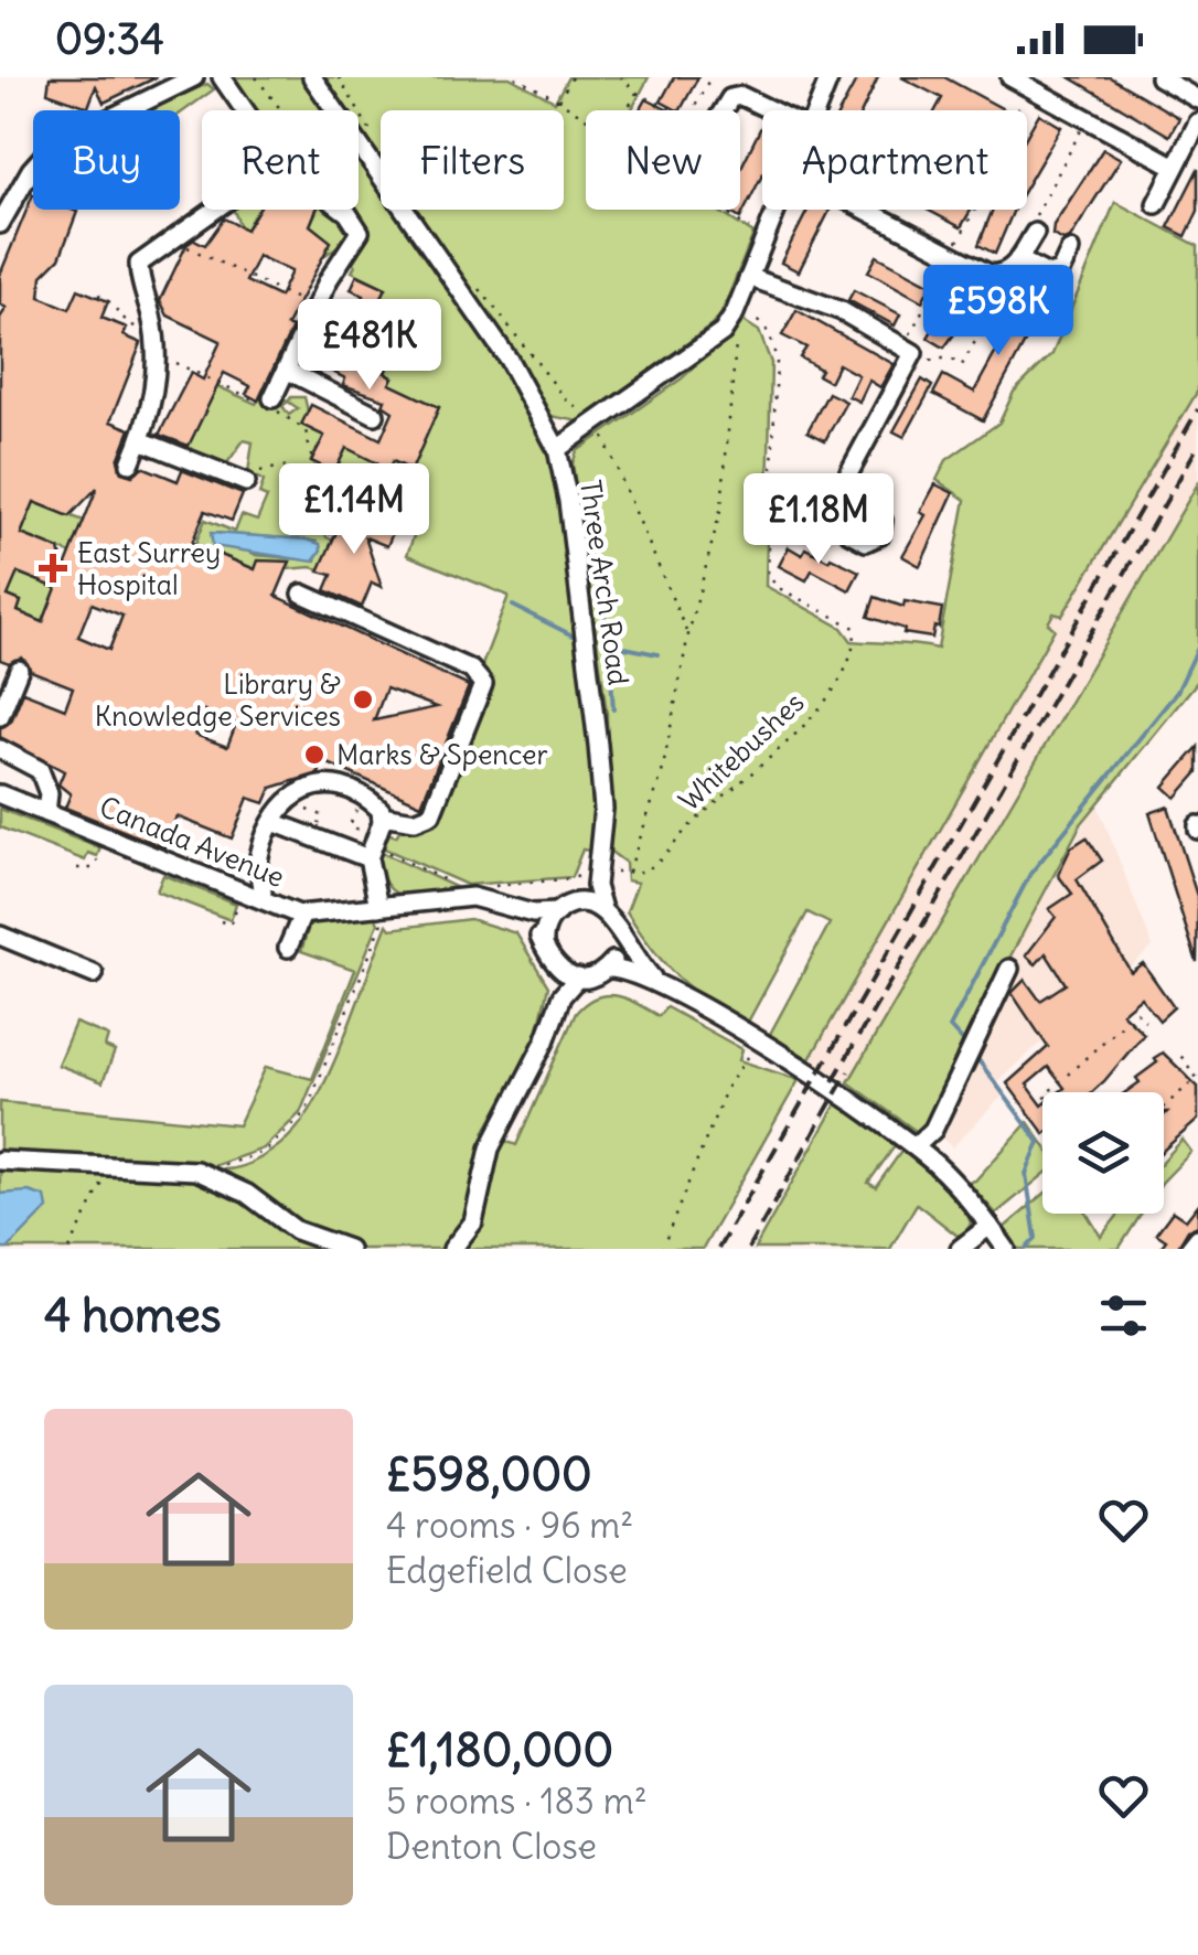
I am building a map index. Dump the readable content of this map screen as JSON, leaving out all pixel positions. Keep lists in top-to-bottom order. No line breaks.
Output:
{"streets":{"street":["Three Arch Road","Canada Avenue"],"path":["Whitebushes"]},"crossings":[["Three Arch Road","Canada Avenue"]],"places":{"health":["East Surrey Hospital"],"other":["Library & Knowledge Services","Marks & Spencer"]},"page":{"status":"09:34","chip":["Buy","Rent","Filters","New","Apartment"],"price":["£598K","£481K","£1.14M","£1.18M"],"heading":"4 homes","list":[{"name":"£598,000","note":"4 rooms · 96 m² · Edgefield Close"},{"name":"£1,180,000","note":"5 rooms · 183 m² · Denton Close"}]}}
